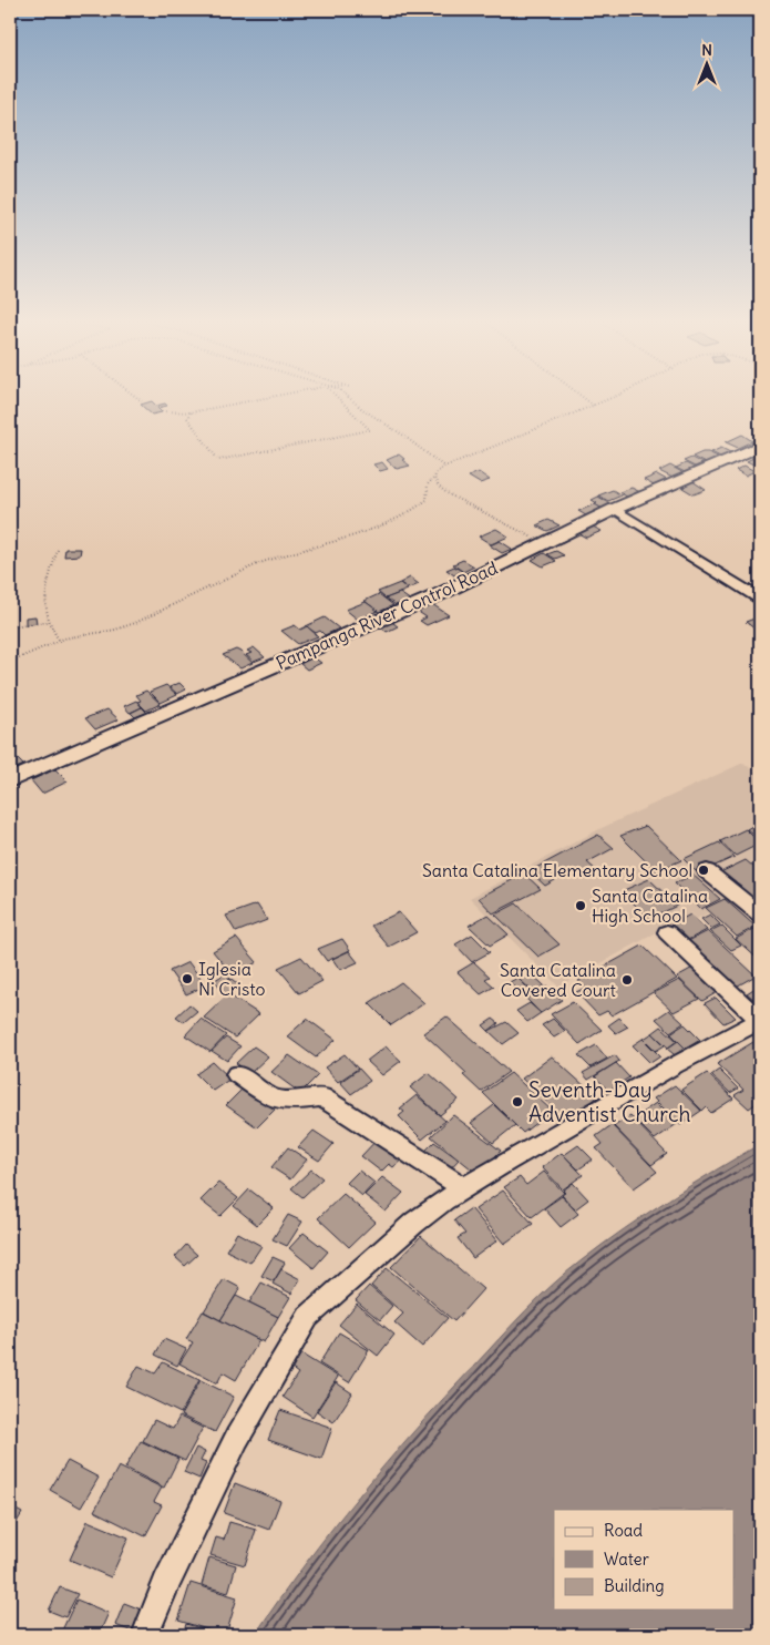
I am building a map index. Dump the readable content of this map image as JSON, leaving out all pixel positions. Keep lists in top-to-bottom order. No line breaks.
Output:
{"streets":{"main road":["Pampanga River Control Road"]},"places":["Santa Catalina Elementary School","Santa Catalina High School","Iglesia Ni Cristo","Santa Catalina Covered Court","Seventh-Day Adventist Church"],"legend":["Road","Water","Building"],"north":"top"}
